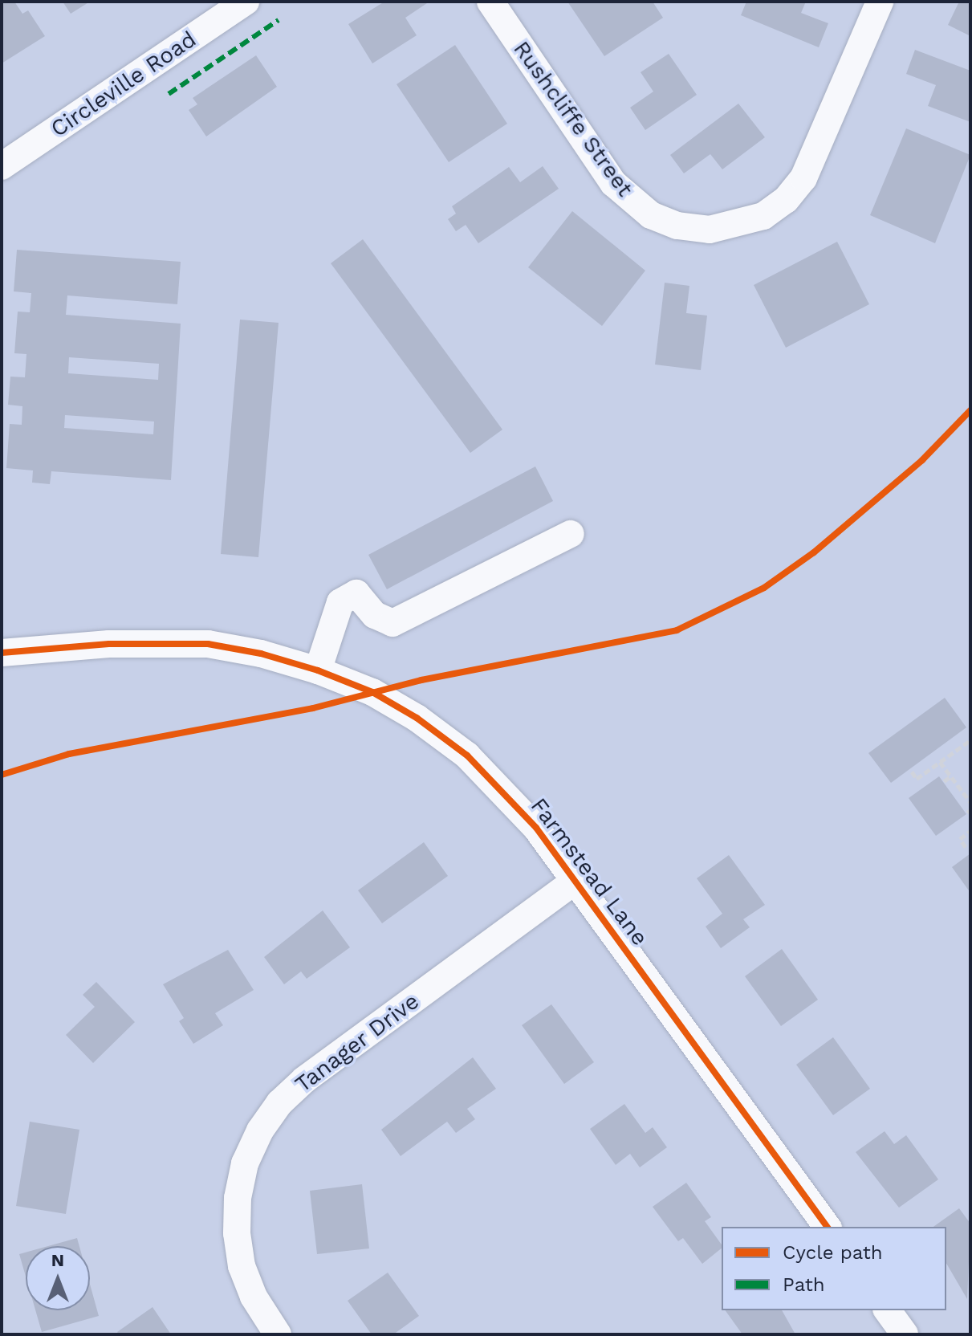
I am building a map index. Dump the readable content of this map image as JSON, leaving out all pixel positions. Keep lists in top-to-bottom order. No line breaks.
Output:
{"streets":{"street":["Circleville Road","Rushcliffe Street","Farmstead Lane","Tanager Drive"]},"crossings":[["Farmstead Lane","Tanager Drive"]],"legend":["Cycle path","Path"],"north":"top"}
